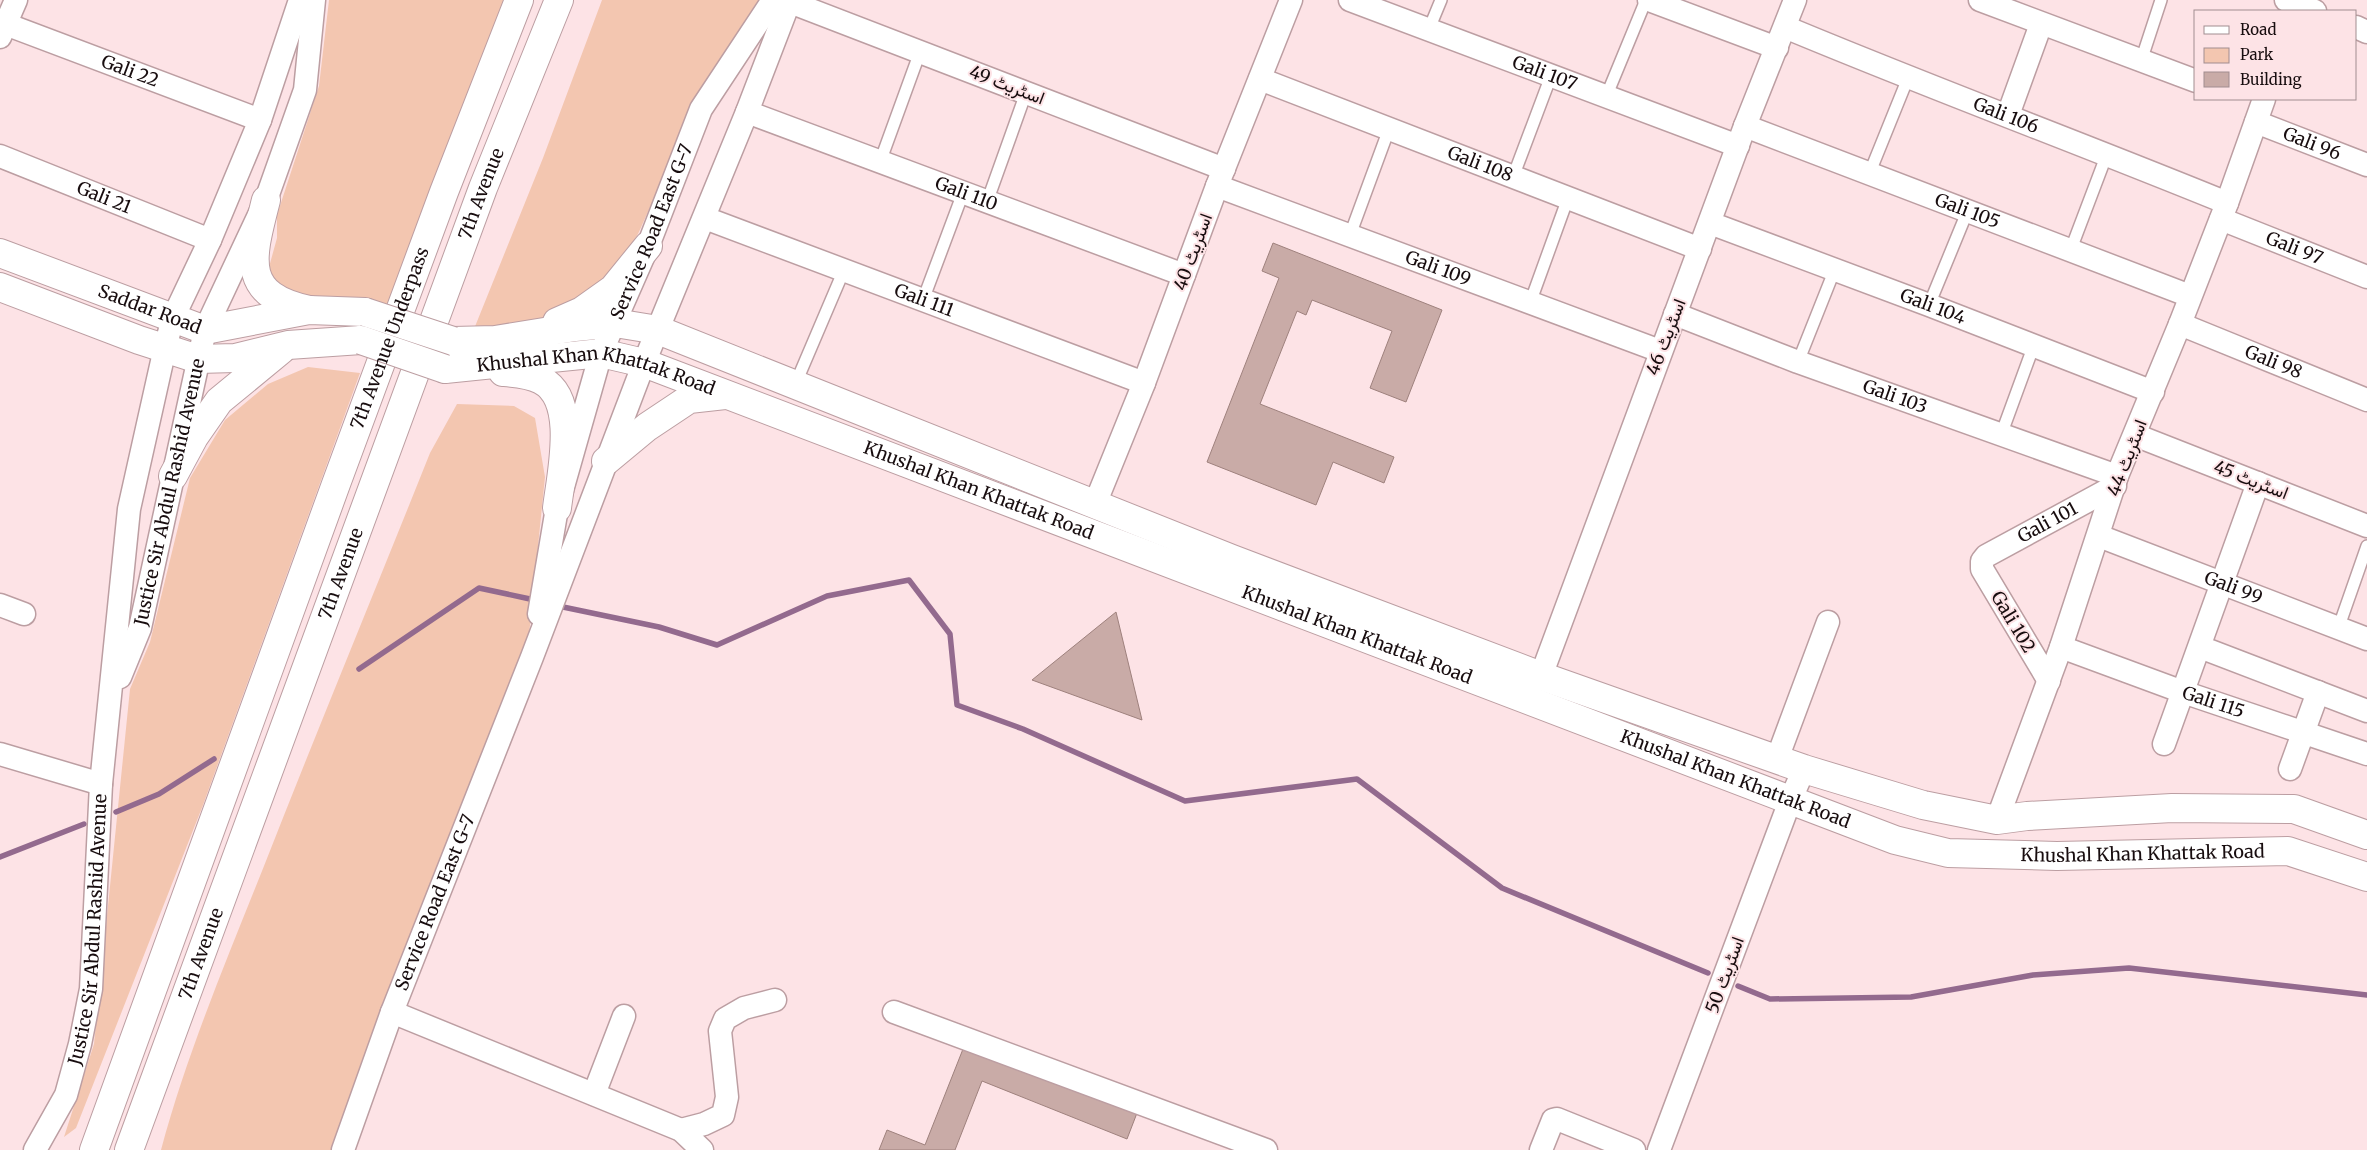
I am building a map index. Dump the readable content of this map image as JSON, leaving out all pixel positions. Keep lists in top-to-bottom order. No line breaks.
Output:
{"streets":{"street":["Gali 22","Gali 107","اسٹریٹ 49","Gali 106","Gali 96","Gali 108","7th Avenue","Gali 110","Gali 21","Gali 105","Service Road East G-7","Gali 97","اسٹریٹ 40","Gali 109","Gali 111","Gali 104","Saddar Road","اسٹریٹ 46","7th Avenue Underpass","Gali 98","Khushal Khan Khattak Road","Gali 103","اسٹریٹ 44","اسٹریٹ 45","Justice Sir Abdul Rashid Avenue","Gali 101","Gali 99","Gali 102","Gali 115","اسٹریٹ 50"]},"crossings":[["Gali 22","Justice Sir Abdul Rashid Avenue"],["Gali 107","Gali 105"],["Gali 107","اسٹریٹ 46"],["اسٹریٹ 49","Service Road East G-7"],["اسٹریٹ 49","اسٹریٹ 40"],["اسٹریٹ 49","Gali 109"],["Gali 106","Gali 97"],["Gali 106","اسٹریٹ 46"],["Gali 106","اسٹریٹ 44"],["Gali 96","اسٹریٹ 44"],["Gali 108","اسٹریٹ 40"],["Gali 108","اسٹریٹ 46"],["7th Avenue","7th Avenue Underpass"],["Gali 110","Service Road East G-7"],["Gali 110","اسٹریٹ 40"],["Gali 21","Justice Sir Abdul Rashid Avenue"],["Gali 105","اسٹریٹ 46"],["Gali 105","اسٹریٹ 44"],["Service Road East G-7","Gali 111"],["Service Road East G-7","Khushal Khan Khattak Road"],["Gali 97","اسٹریٹ 44"],["اسٹریٹ 40","Gali 109"],["اسٹریٹ 40","Gali 111"],["اسٹریٹ 40","Khushal Khan Khattak Road"],["Gali 109","اسٹریٹ 46"],["Gali 104","اسٹریٹ 46"],["Gali 104","اسٹریٹ 44"],["Saddar Road","Khushal Khan Khattak Road"],["Saddar Road","Justice Sir Abdul Rashid Avenue"],["اسٹریٹ 46","Khushal Khan Khattak Road"],["اسٹریٹ 46","Gali 103"],["Gali 98","اسٹریٹ 44"],["Khushal Khan Khattak Road","اسٹریٹ 44"],["Khushal Khan Khattak Road","اسٹریٹ 50"],["Gali 103","اسٹریٹ 44"],["Gali 103","Gali 101"],["اسٹریٹ 44","اسٹریٹ 45"],["اسٹریٹ 44","Gali 101"],["اسٹریٹ 44","Gali 99"],["اسٹریٹ 44","Gali 102"],["اسٹریٹ 44","Gali 115"],["Gali 101","Gali 102"]],"legend":["Road","Park","Building"]}
